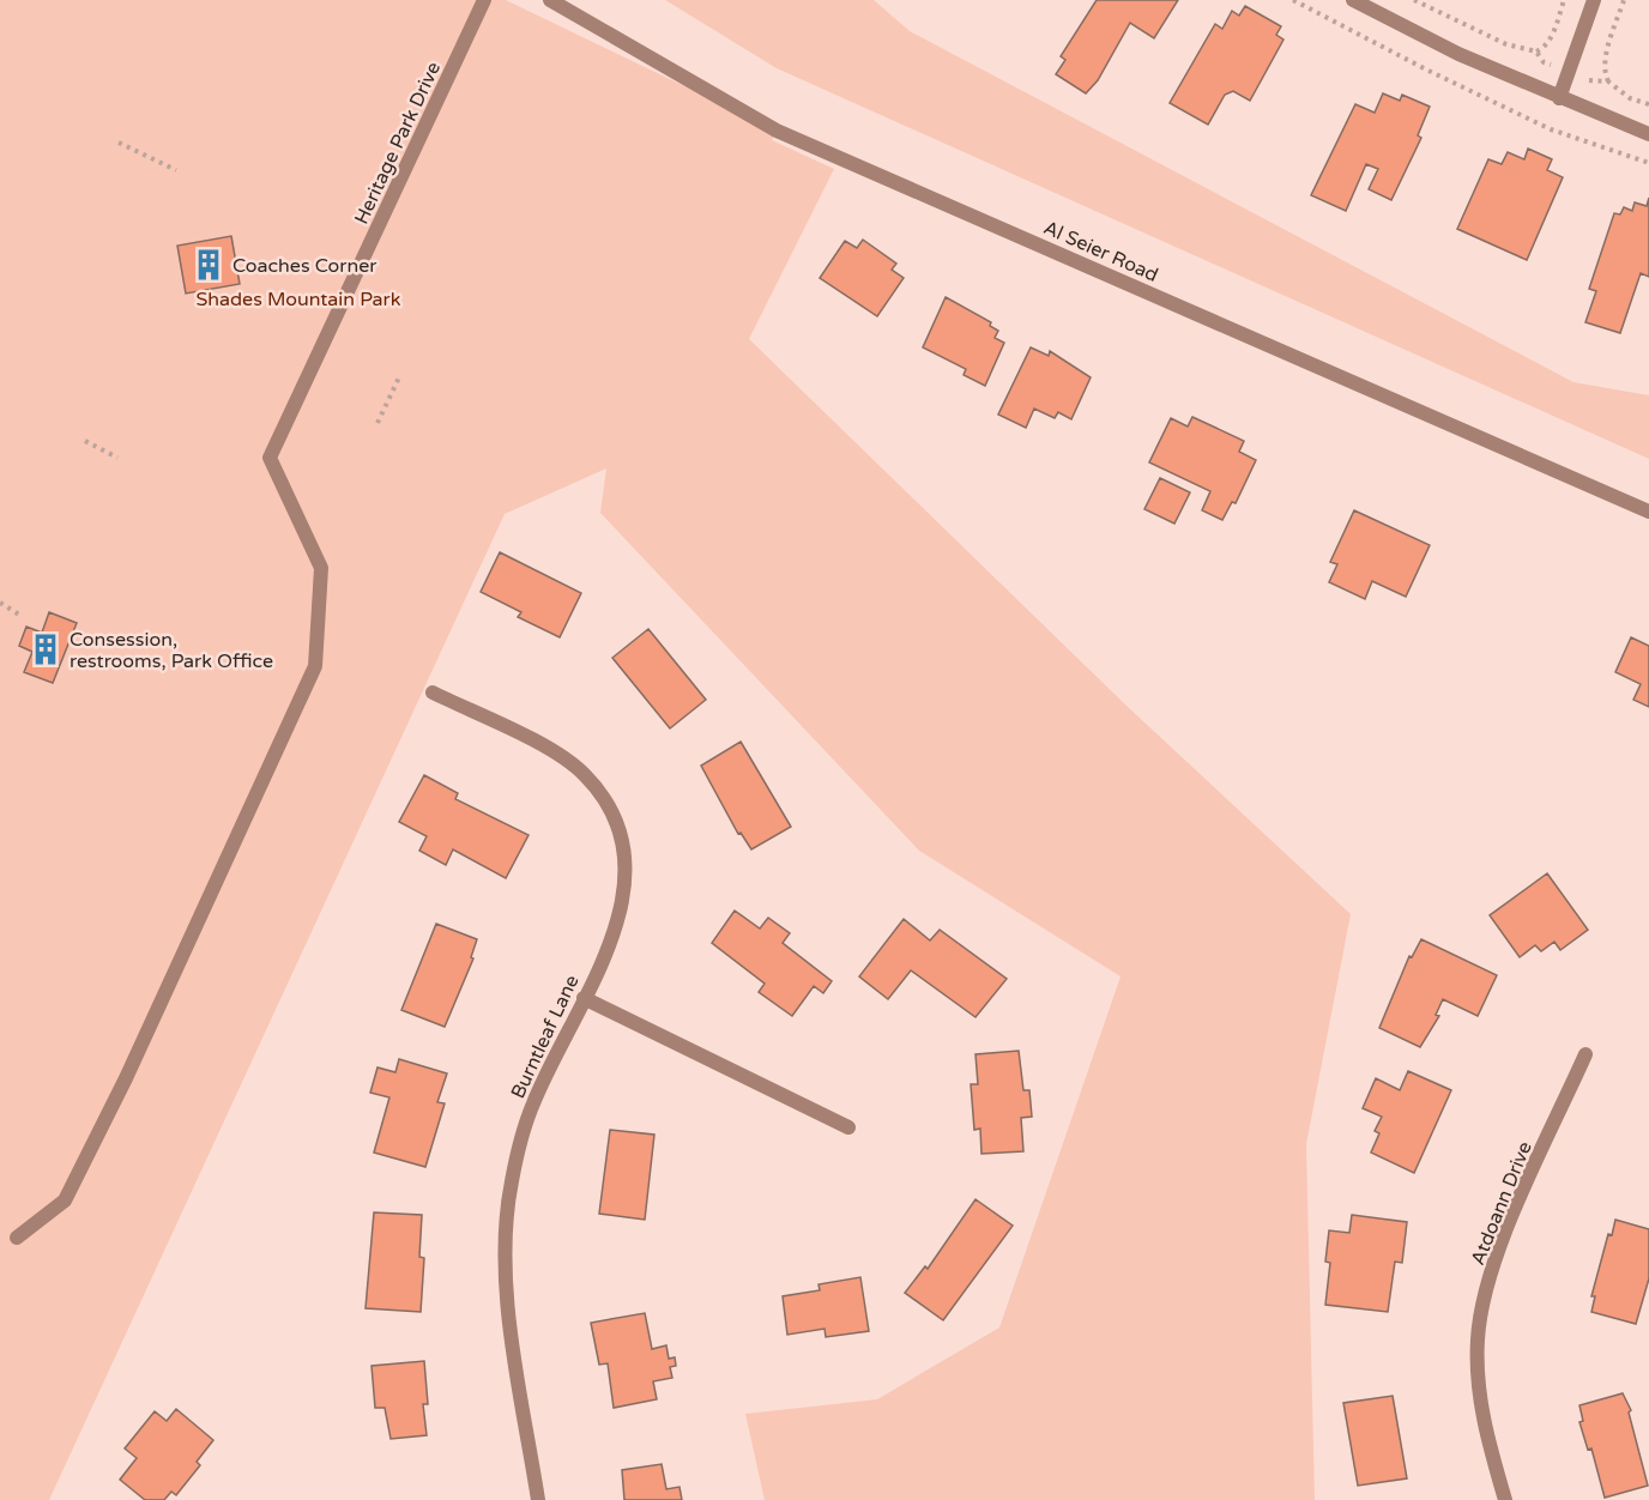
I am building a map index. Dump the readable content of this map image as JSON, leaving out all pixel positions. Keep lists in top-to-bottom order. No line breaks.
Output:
{"streets":{"street":["Heritage Park Drive","Al Seier Road","Burntleaf Lane","Atdoann Drive"]},"parks":["Shades Mountain Park"],"places":{"building":["Coaches Corner","Consession, restrooms, Park Office"]}}
